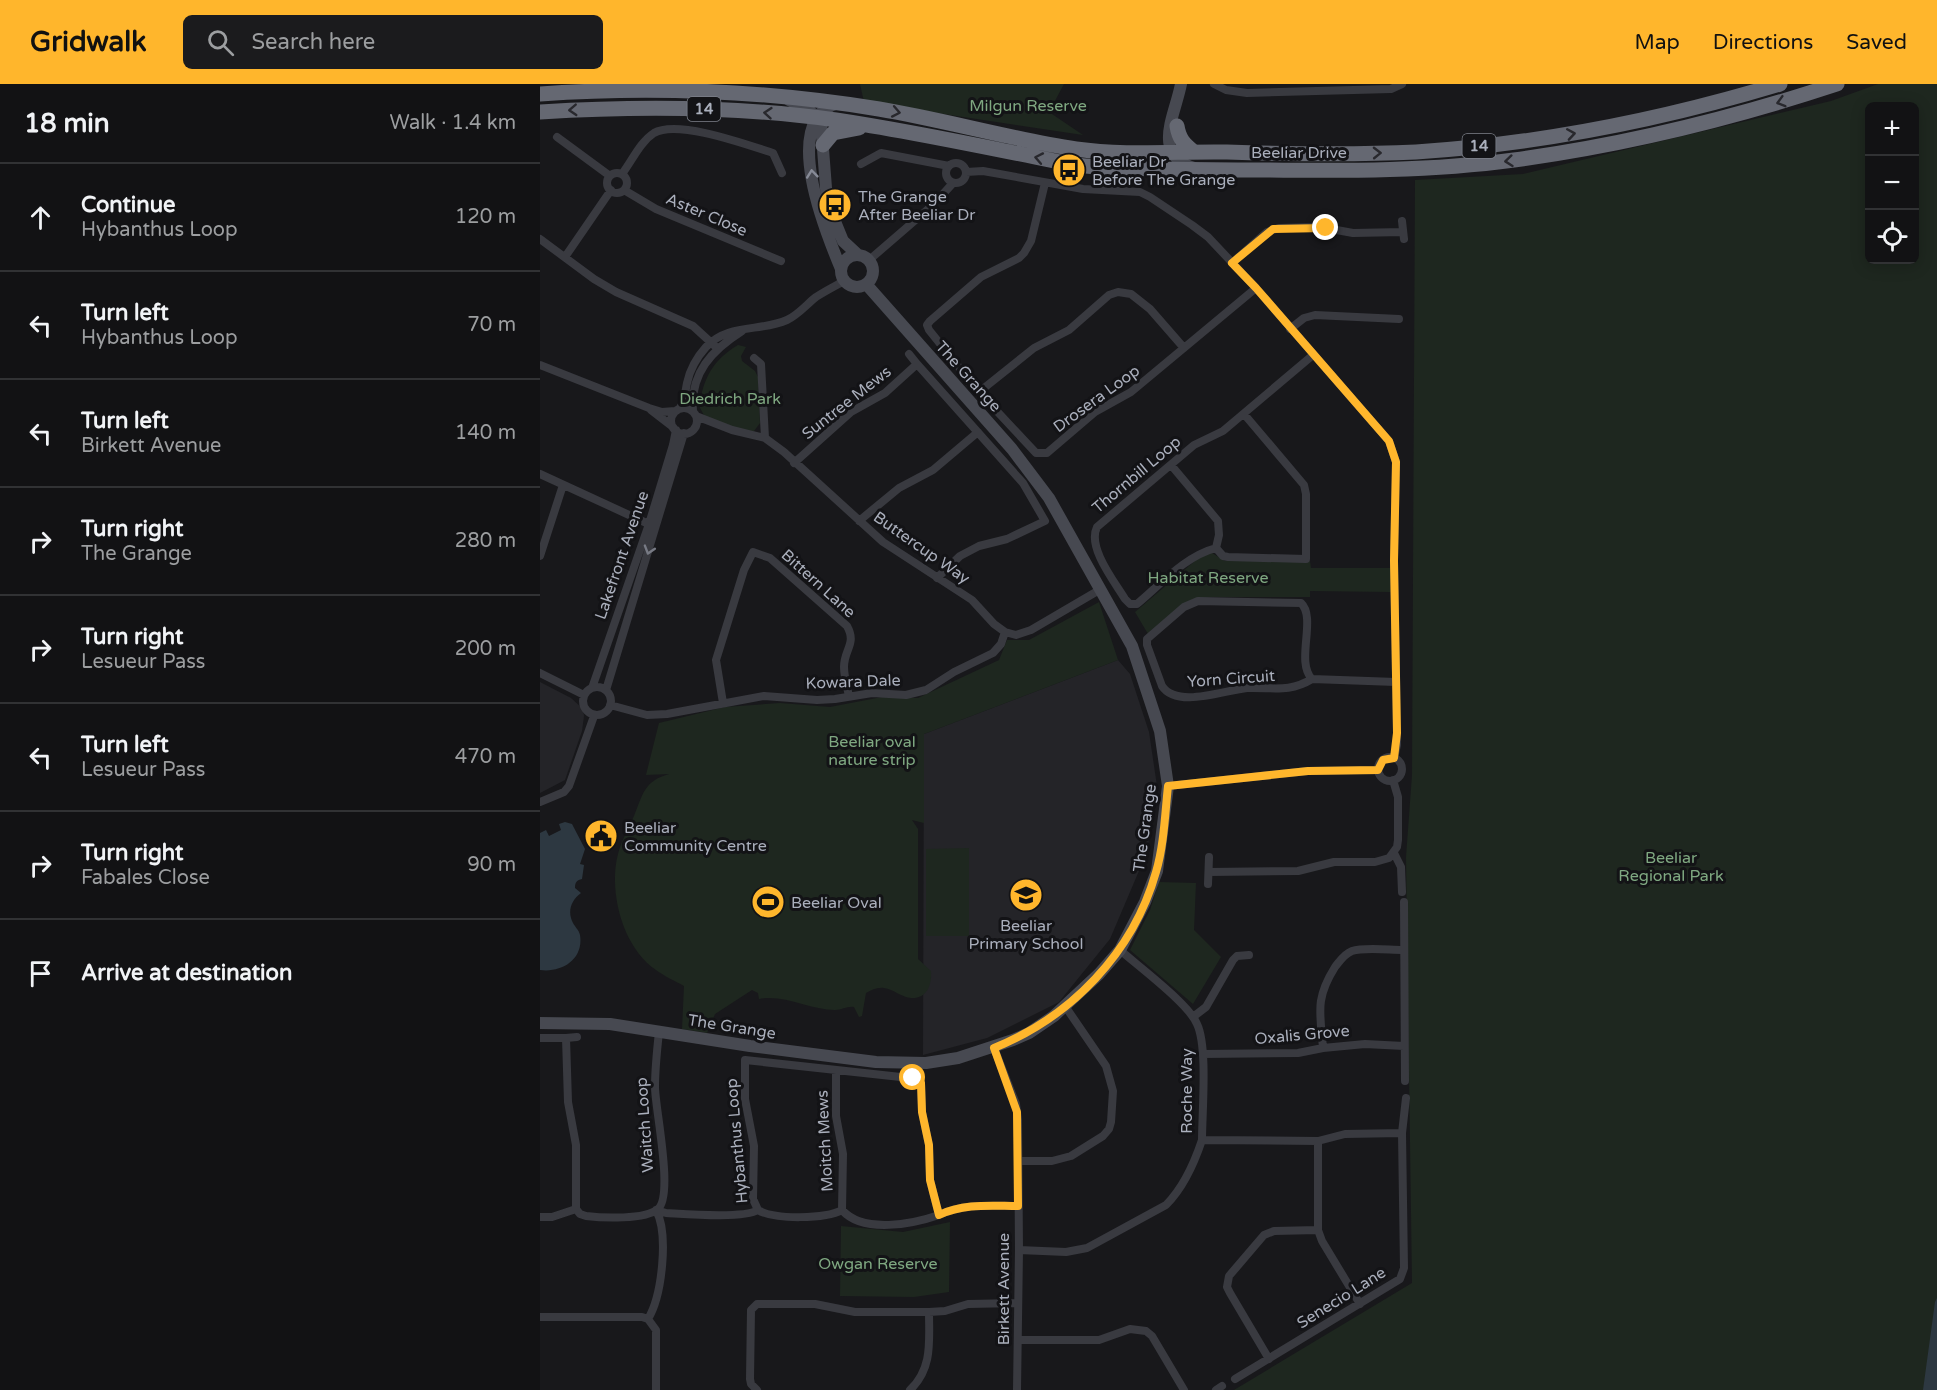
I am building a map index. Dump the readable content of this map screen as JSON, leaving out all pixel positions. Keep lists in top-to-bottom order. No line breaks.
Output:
{"streets":{"highway":["14","Beeliar Drive"],"street":["Aster Close","The Grange","Drosera Loop","Suntree Mews","Thornbill Loop","Buttercup Way","Lakefront Avenue","Bittern Lane","Yorn Circuit","Kowara Dale","Oxalis Grove","Roche Way","Waitch Loop","Hybanthus Loop","Moitch Mews","Birkett Avenue","Senecio Lane"]},"crossings":[["The Grange","Roche Way"],["The Grange","Waitch Loop"],["The Grange","Birkett Avenue"],["Suntree Mews","Buttercup Way"],["Buttercup Way","Lakefront Avenue"],["Buttercup Way","Kowara Dale"],["Lakefront Avenue","Kowara Dale"],["Bittern Lane","Kowara Dale"],["Oxalis Grove","Roche Way"],["Roche Way","Birkett Avenue"],["Hybanthus Loop","Moitch Mews"]],"parks":["Milgun Reserve","Diedrich Park","Habitat Reserve","Beeliar oval nature strip","Beeliar Regional Park","Owgan Reserve"],"places":{"bus stop":["Beeliar Dr Before The Grange","The Grange After Beeliar Dr"],"public building":["Beeliar Community Centre"],"school or university":["Beeliar Primary School"],"sports":["Beeliar Oval"]},"page":{"header":"Gridwalk","search":"Search here","nav":["Map","Directions","Saved"],"heading":["18 min","Walk · 1.4 km"],"map_buttons":["+","−"],"list":[["Continue","Hybanthus Loop","120 m"],["Turn left","Hybanthus Loop","70 m"],["Turn left","Birkett Avenue","140 m"],["Turn right","The Grange","280 m"],["Turn right","Lesueur Pass","200 m"],["Turn left","Lesueur Pass","470 m"],["Turn right","Fabales Close","90 m"],"Arrive at destination"]}}
